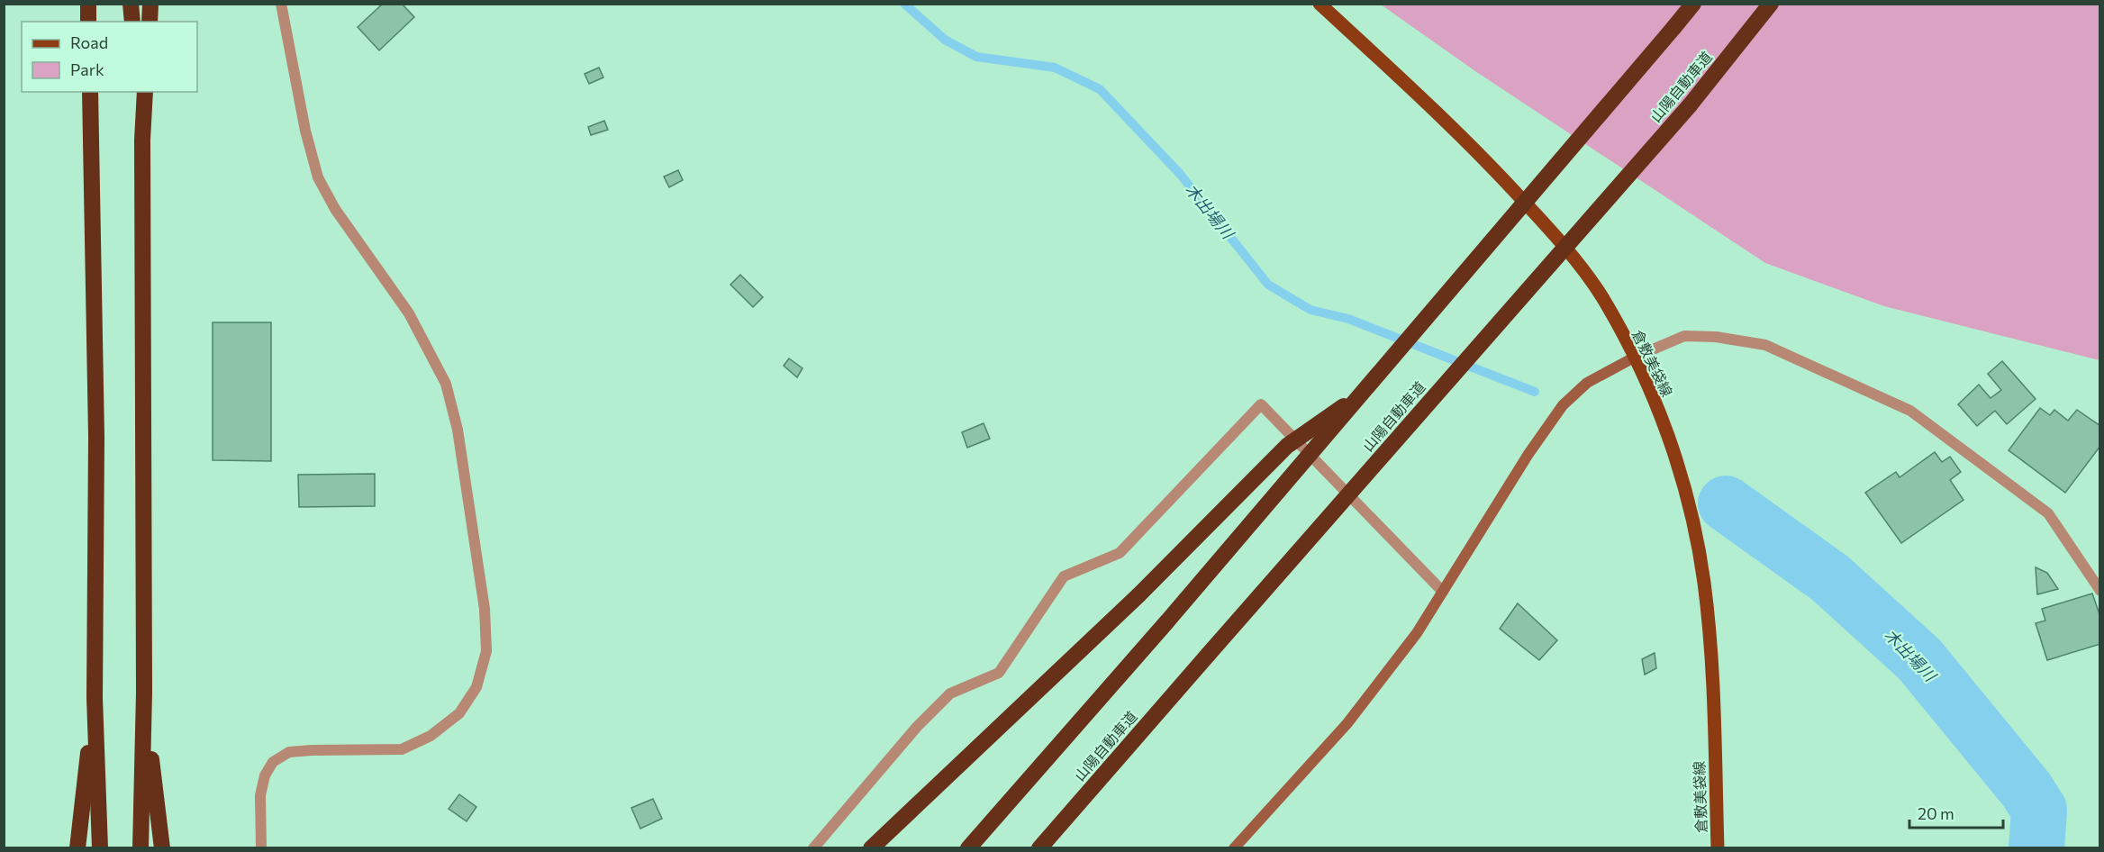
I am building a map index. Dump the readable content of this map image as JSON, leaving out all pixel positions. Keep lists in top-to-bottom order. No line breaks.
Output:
{"streets":{"highway":["山陽自動車道"],"main road":["倉敷美袋線"]},"water":["木出場川"],"legend":["Road","Park"],"scale_bar":"20 m"}
